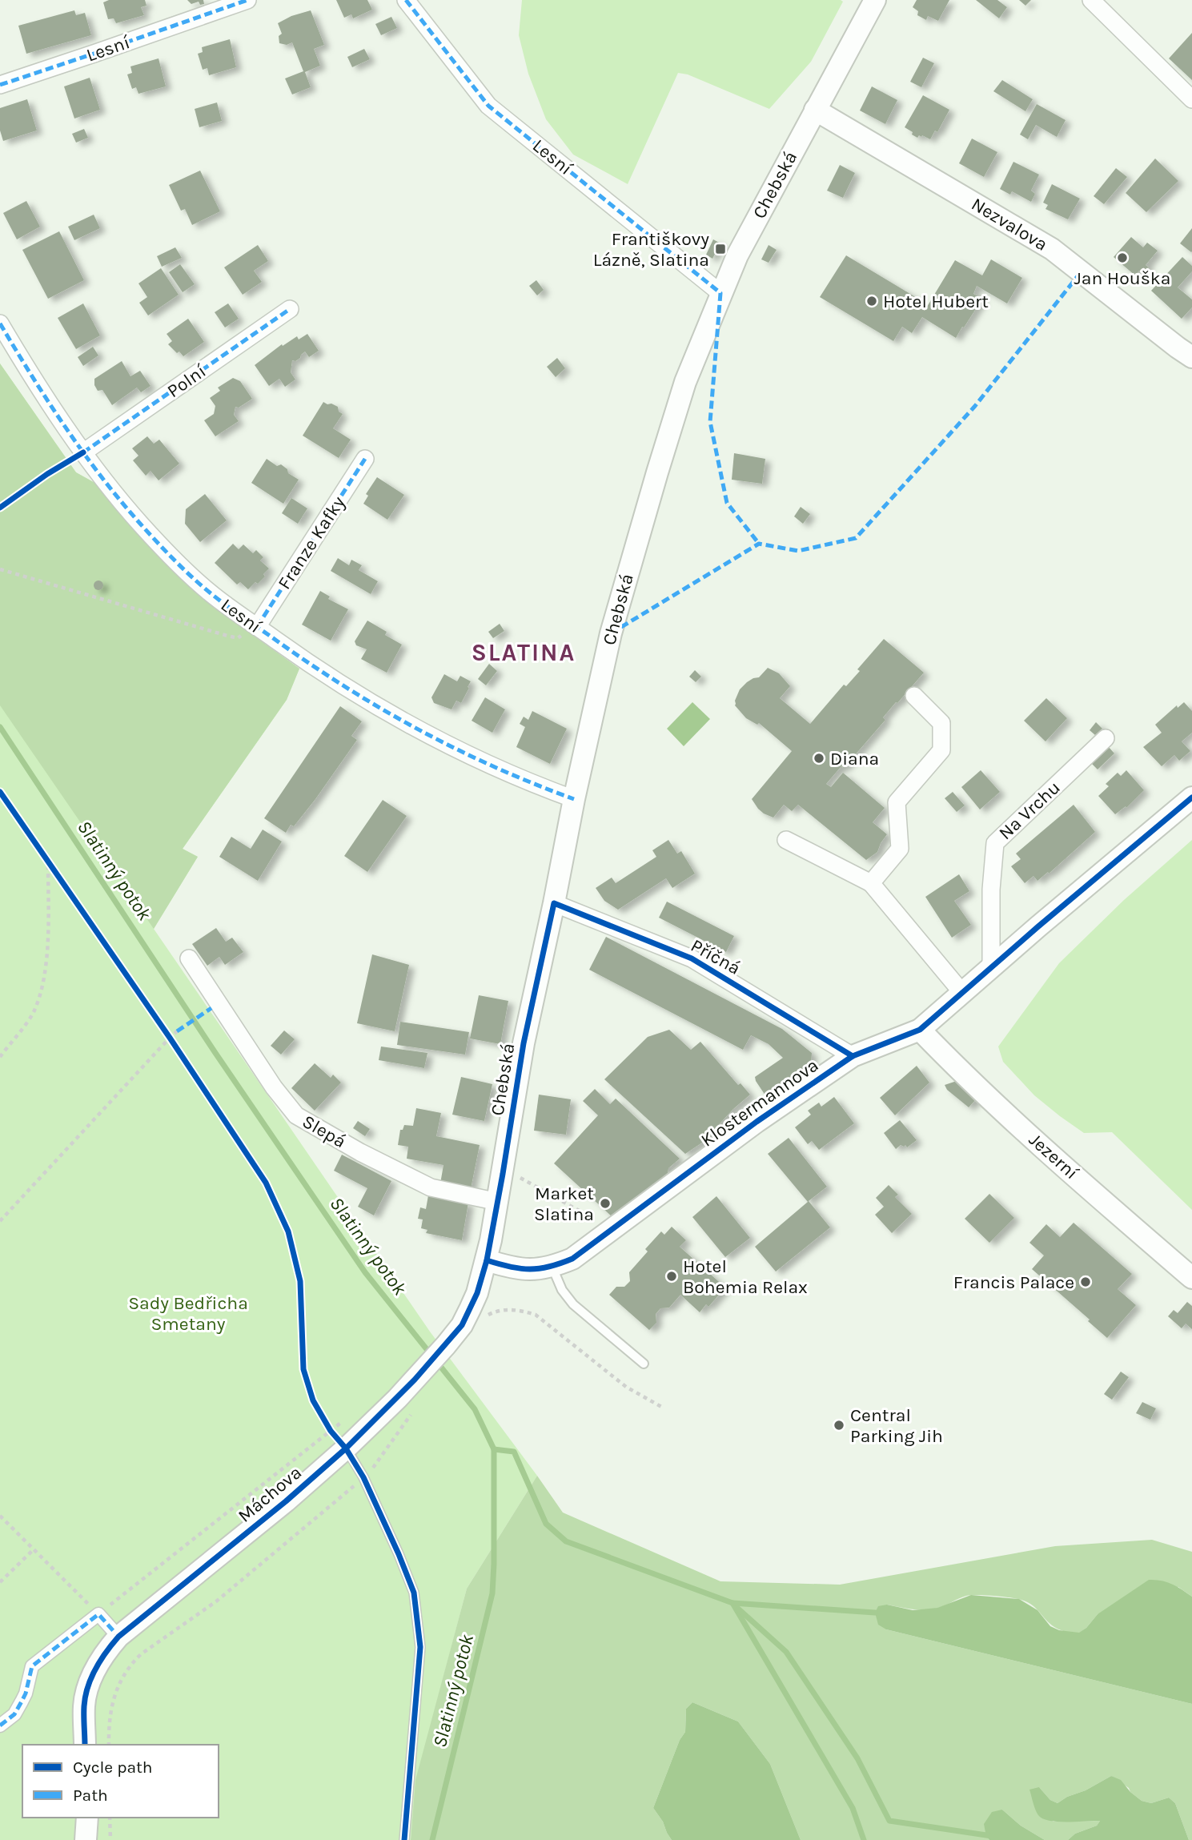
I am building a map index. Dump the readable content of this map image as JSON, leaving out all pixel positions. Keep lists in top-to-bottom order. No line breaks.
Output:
{"streets":{"street":["Lesní","Chebská","Nezvalova","Polní","Franze Kafky","Na Vrchu","Příčná","Klostermannova","Slepá","Jezerní","Máchova"]},"crossings":[["Lesní","Chebská"],["Lesní","Polní"],["Lesní","Franze Kafky"],["Chebská","Nezvalova"],["Chebská","Příčná"],["Chebská","Klostermannova"],["Chebská","Slepá"],["Chebská","Máchova"],["Na Vrchu","Klostermannova"],["Příčná","Klostermannova"],["Klostermannova","Jezerní"],["Klostermannova","Máchova"]],"districts":["SLATINA"],"water":["Slatinný potok"],"parks":["Sady Bedřicha Smetany"],"places":{"transit":["Františkovy Lázně, Slatina"],"other":["Jan Houška","Hotel Hubert","Diana","Market Slatina","Hotel Bohemia Relax","Francis Palace","Central Parking Jih"]},"legend":["Cycle path","Path"]}
